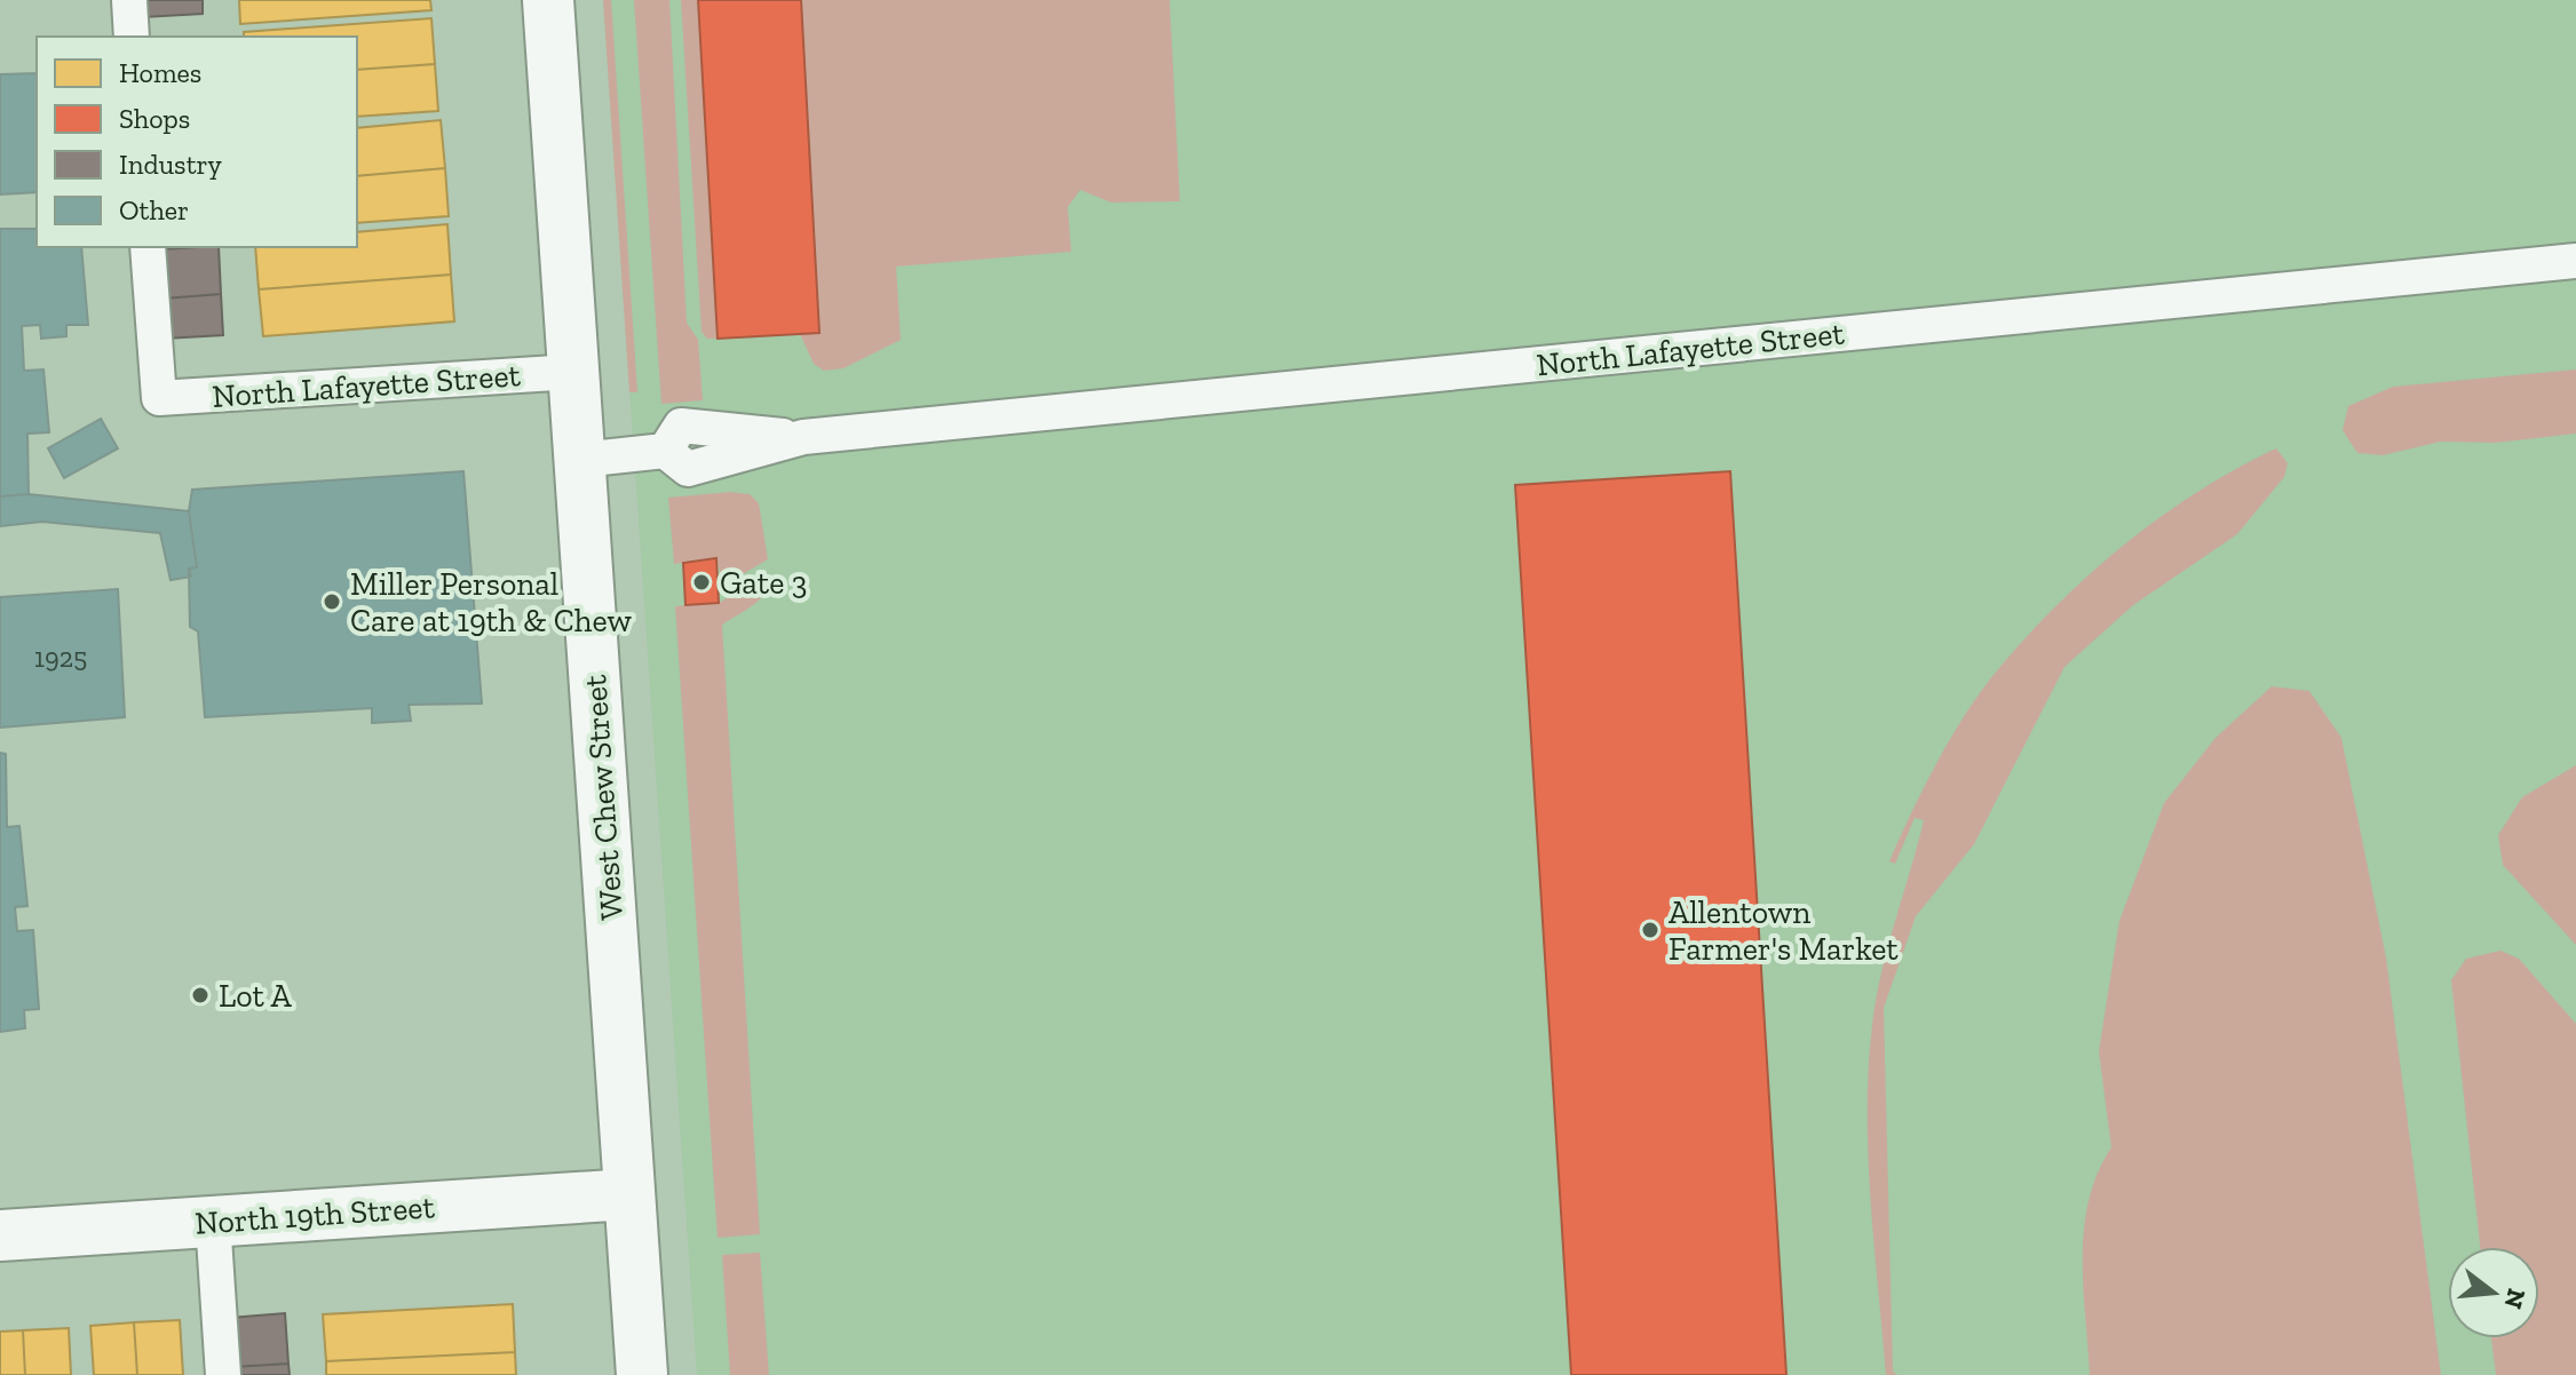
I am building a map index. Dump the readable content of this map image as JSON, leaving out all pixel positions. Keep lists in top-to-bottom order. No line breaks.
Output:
{"streets":{"street":["West Chew Street","North 19th Street"],"lane":["North Lafayette Street"]},"crossings":[["North Lafayette Street","West Chew Street"],["West Chew Street","North 19th Street"]],"places":["Gate 3","Miller Personal Care at 19th & Chew","Allentown Farmer's Market","Lot A"],"house_numbers":["1925"],"legend":["Homes","Shops","Industry","Other"],"north":"right"}
